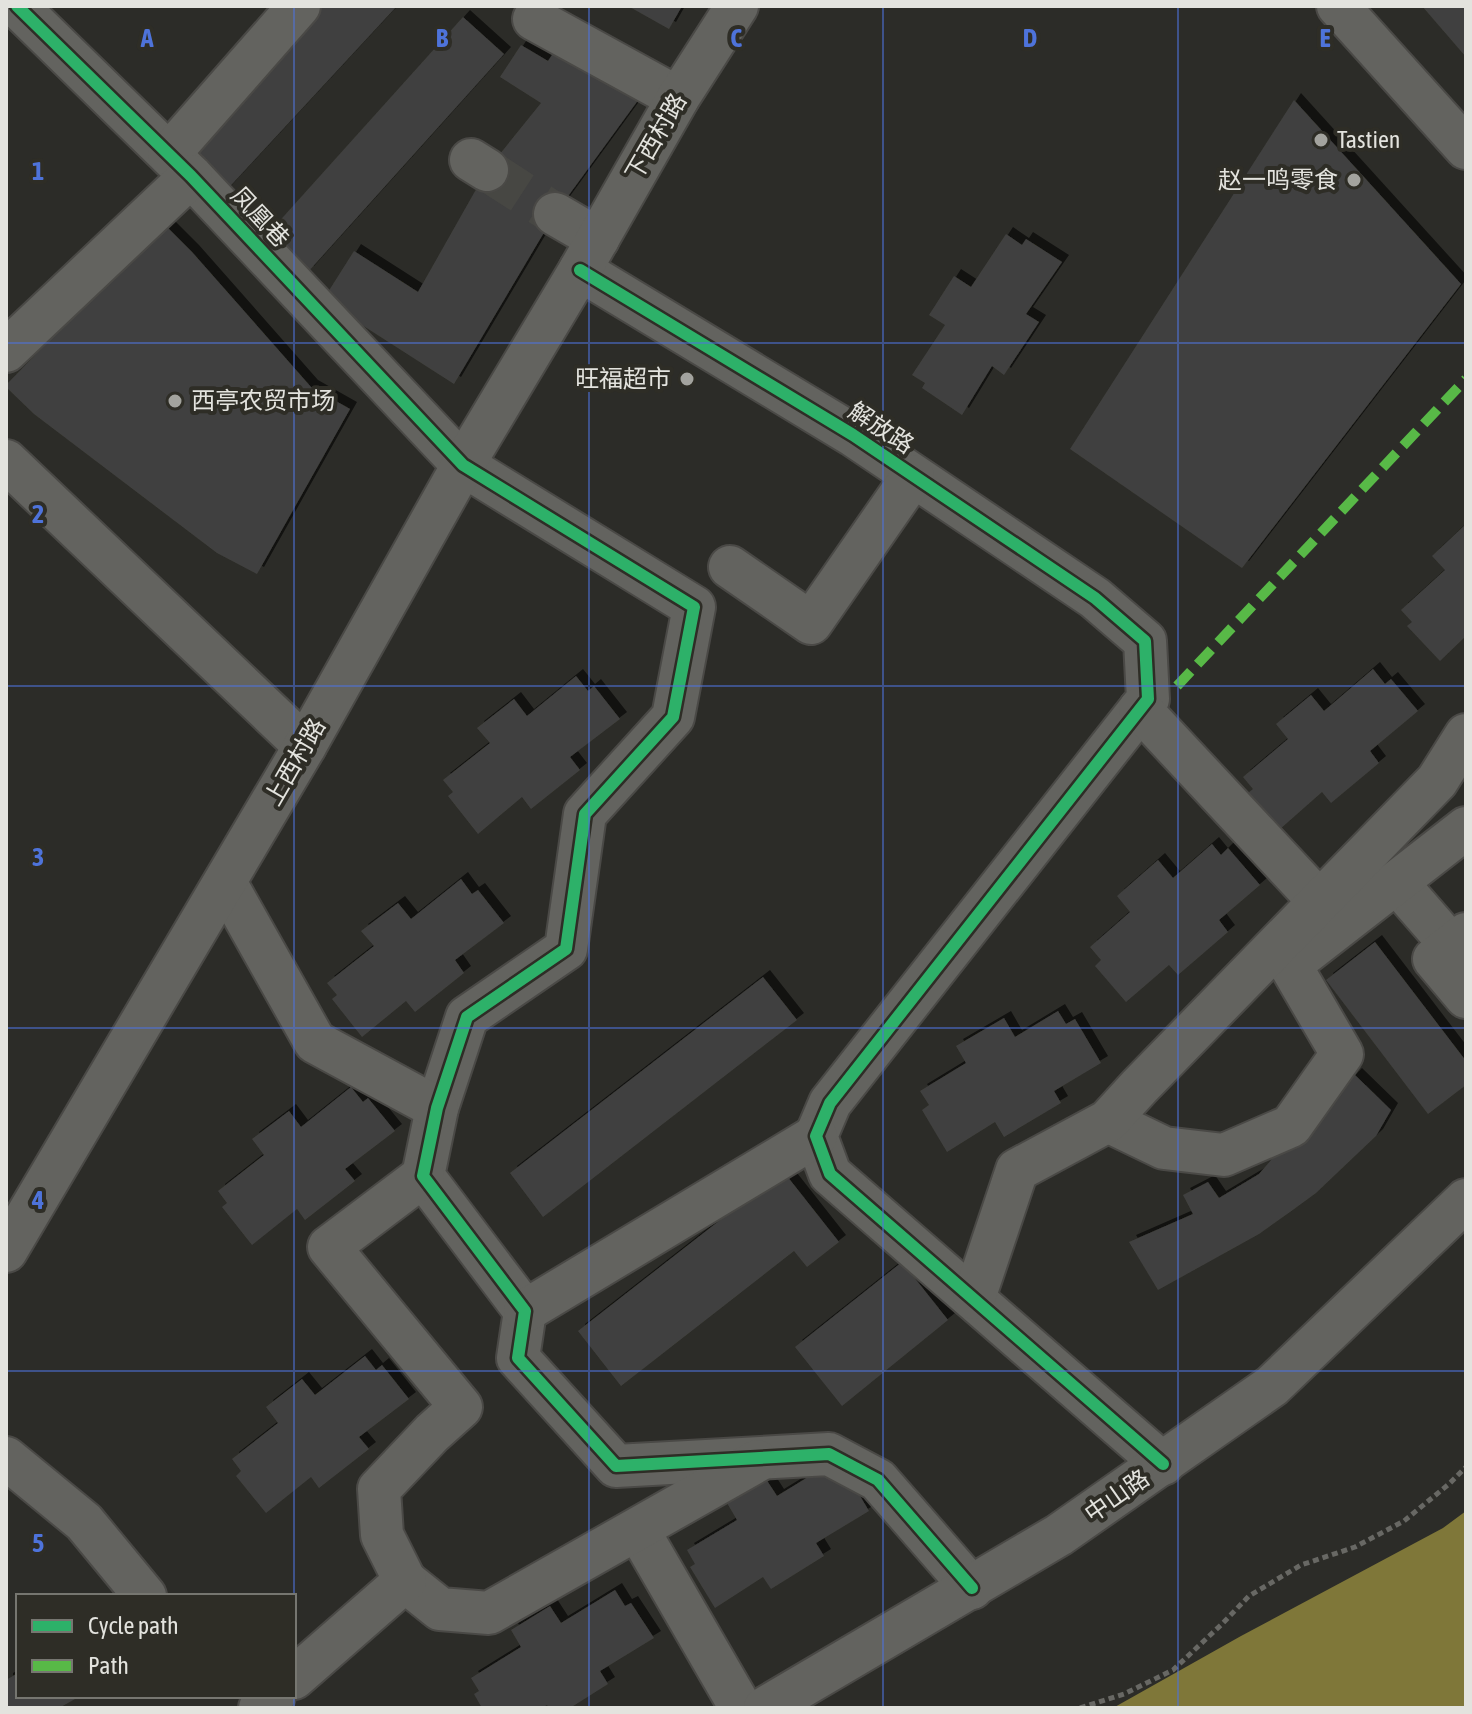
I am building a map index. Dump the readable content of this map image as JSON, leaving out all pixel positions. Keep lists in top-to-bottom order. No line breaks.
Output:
{"streets":{"street":["下西村路","凤凰巷","解放路","上西村路","中山路"]},"crossings":[["下西村路","解放路"],["下西村路","上西村路"],["凤凰巷","上西村路"],["解放路","上西村路"]],"places":["Tastien","赵一鸣零食","旺福超市","西亭农贸市场"],"legend":["Cycle path","Path"],"grid":{"columns":["A","B","C","D","E"],"rows":["1","2","3","4","5"]}}
